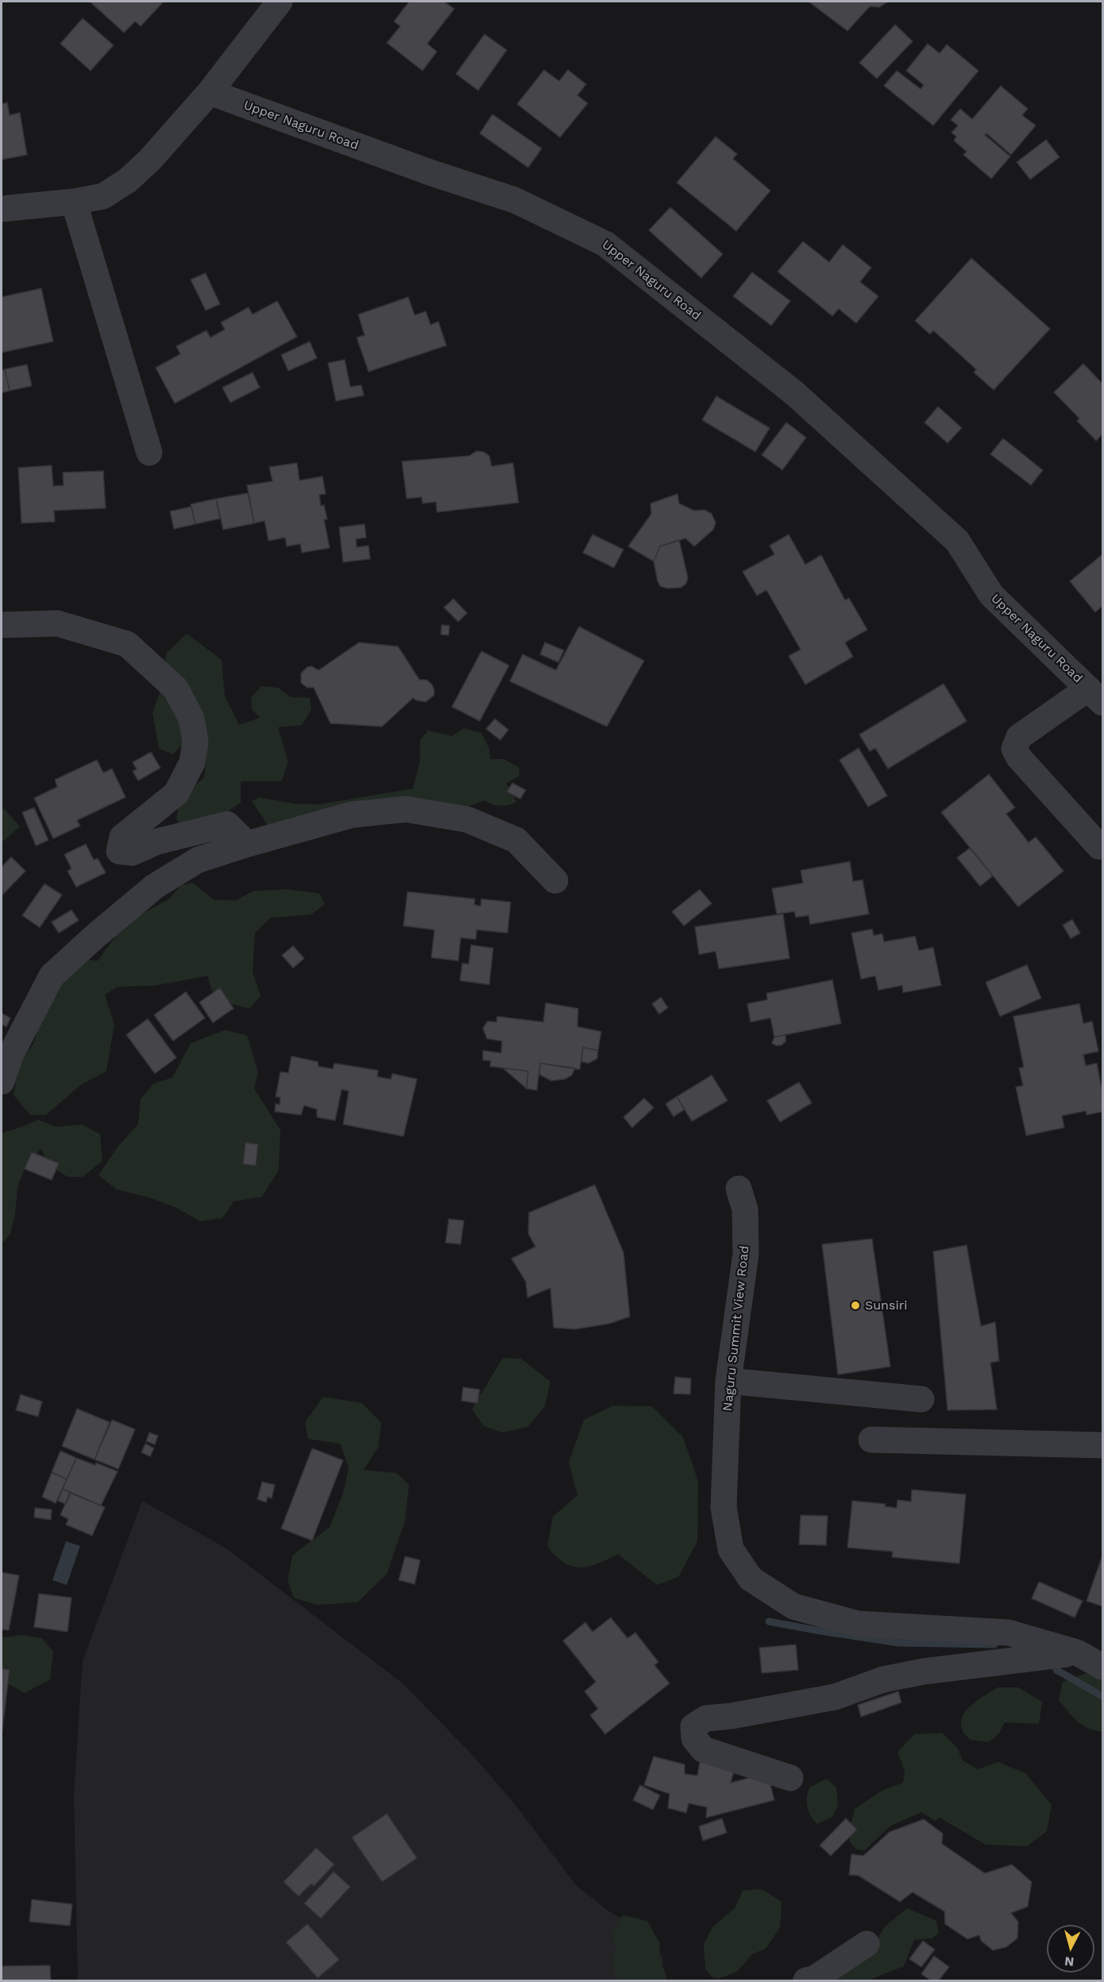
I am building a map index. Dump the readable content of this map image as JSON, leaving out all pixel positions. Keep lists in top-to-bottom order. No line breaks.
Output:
{"streets":{"street":["Upper Naguru Road","Naguru Summit View Road"]},"places":["Sunsiri"],"north":"bottom"}
